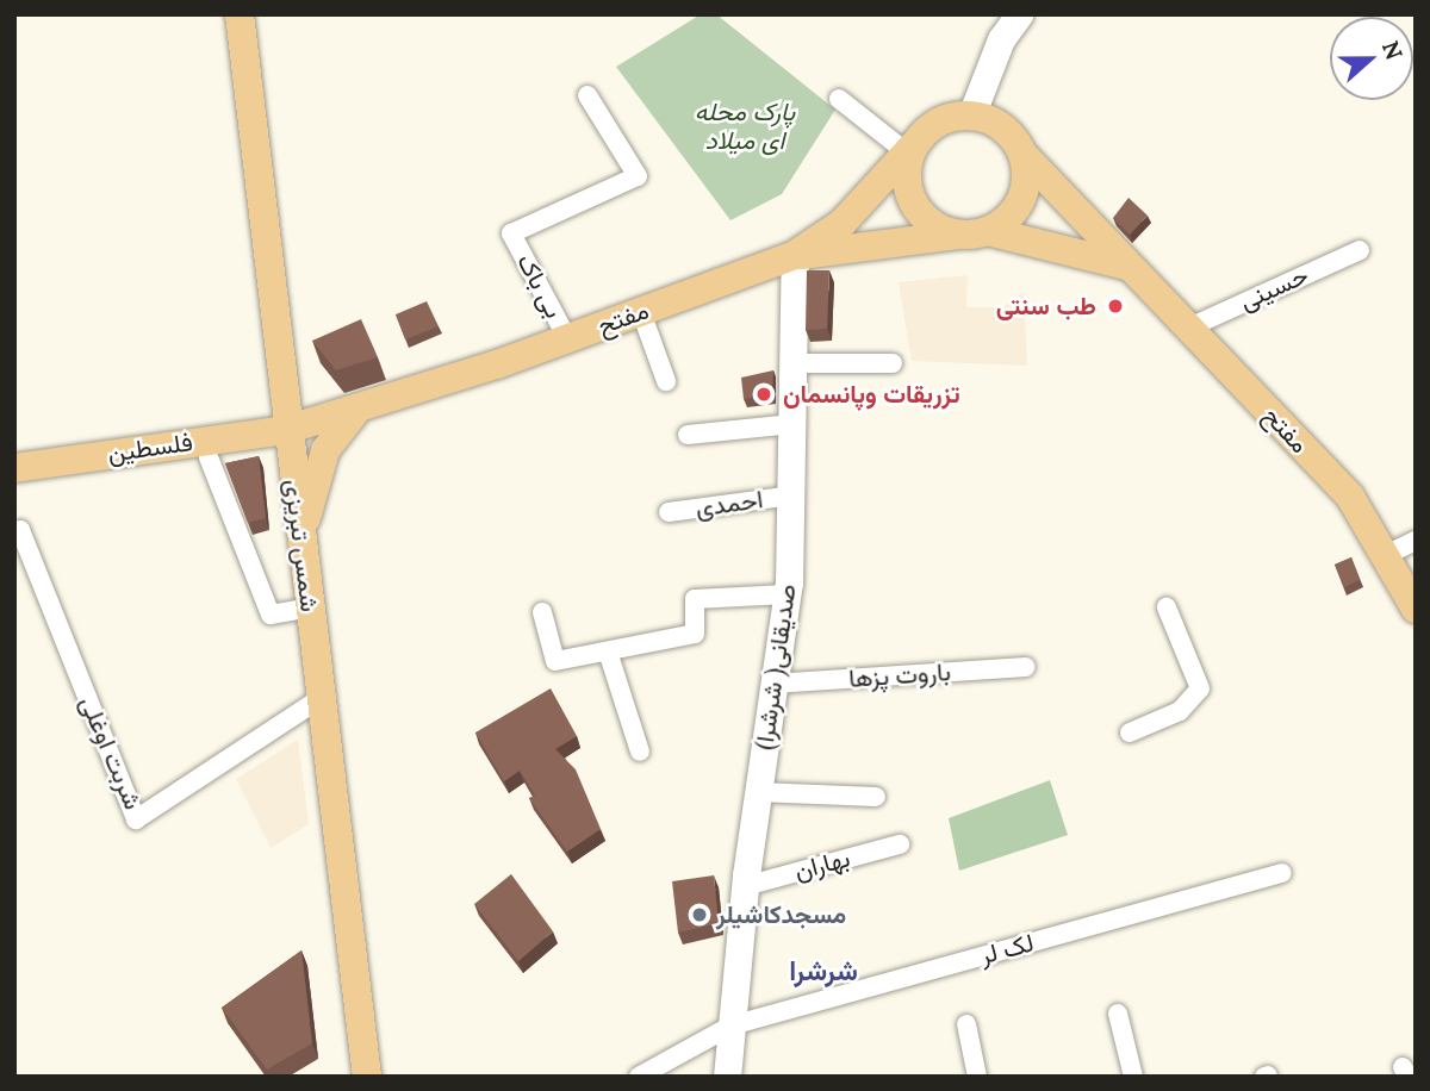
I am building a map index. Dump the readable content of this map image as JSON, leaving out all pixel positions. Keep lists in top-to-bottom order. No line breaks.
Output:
{"streets":{"main road":["مفتح","فلسطین","شمس تبریزی"],"street":["بی باک","حسینی","احمدی","(شرشرا )صدیقانی","باروت پزها","شربت اوغلی","بهاران","لک لر"]},"crossings":[["بی باک","مفتح"],["حسینی","مفتح"],["مفتح","فلسطین"],["مفتح","شمس تبریزی"],["مفتح","(شرشرا )صدیقانی"],["فلسطین","شمس تبریزی"],["احمدی","(شرشرا )صدیقانی"],["شمس تبریزی","شربت اوغلی"],["(شرشرا )صدیقانی","باروت پزها"],["(شرشرا )صدیقانی","بهاران"],["(شرشرا )صدیقانی","لک لر"]],"districts":["شرشرا"],"parks":["پارک محله ای میلاد"],"places":["طب سنتی","تزریقات وپانسمان","مسجدکاشیلر"],"north":"right"}
